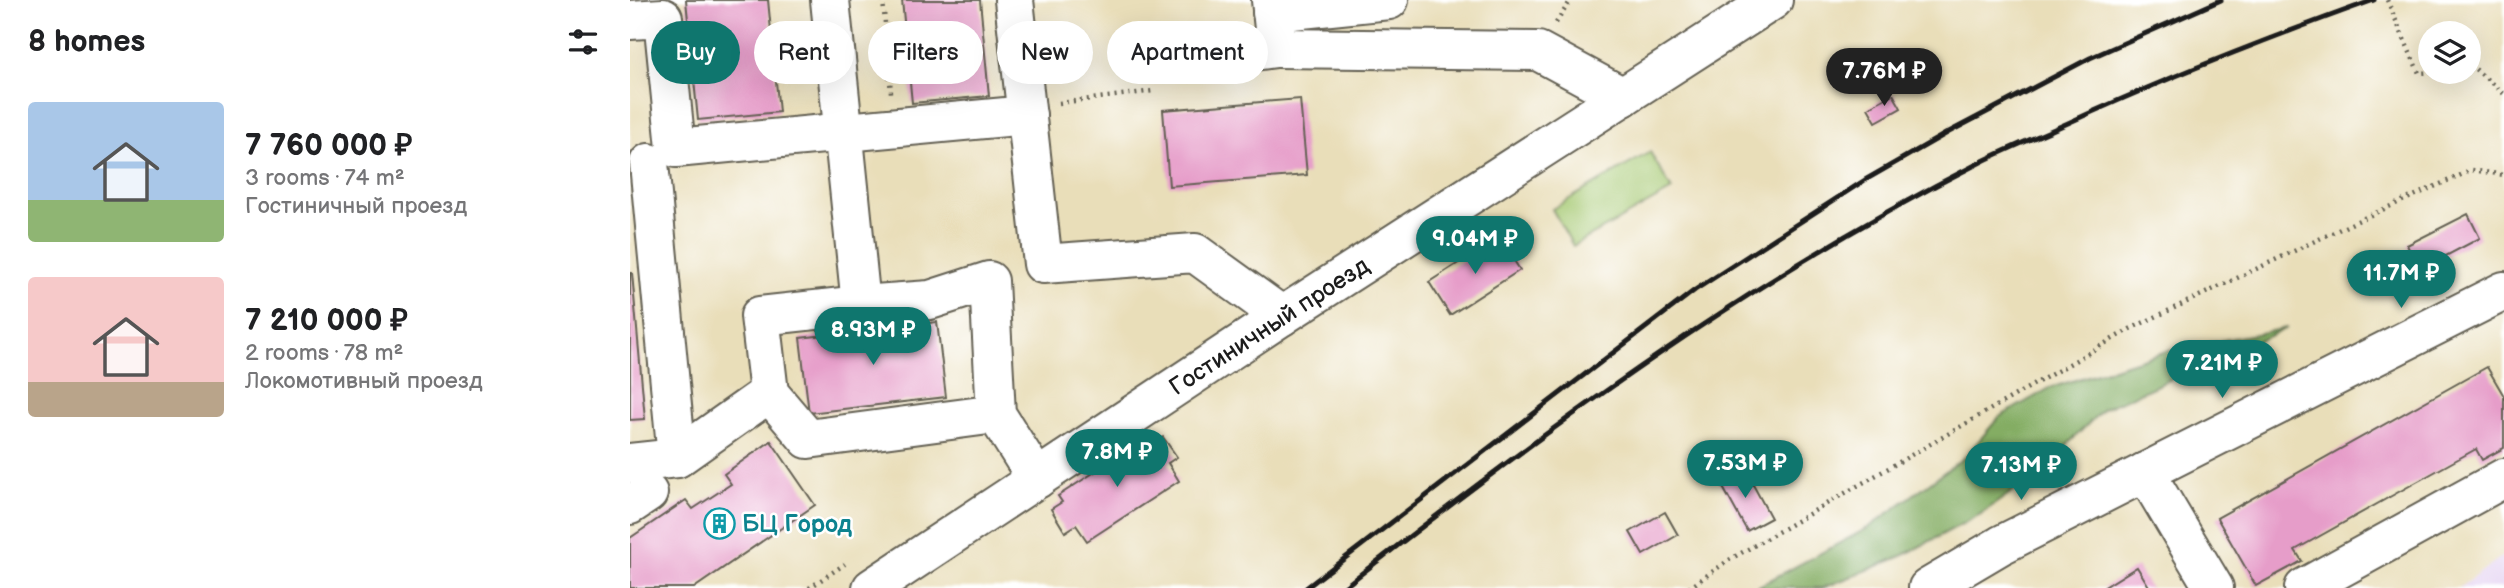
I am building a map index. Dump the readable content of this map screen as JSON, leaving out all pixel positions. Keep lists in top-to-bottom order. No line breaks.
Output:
{"streets":{"street":["Гостиничный проезд"]},"places":{"building":["БЦ Город"]},"page":{"heading":"8 homes","chip":["Buy","Rent","Filters","New","Apartment"],"price":["7.76M ₽","9.04M ₽","11.7M ₽","8.93M ₽","7.21M ₽","7.8M ₽","7.53M ₽","7.13M ₽"],"list":[{"name":"7 760 000 ₽","note":"3 rooms · 74 m² · Гостиничный проезд"},{"name":"7 210 000 ₽","note":"2 rooms · 78 m² · Локомотивный проезд"}]}}
